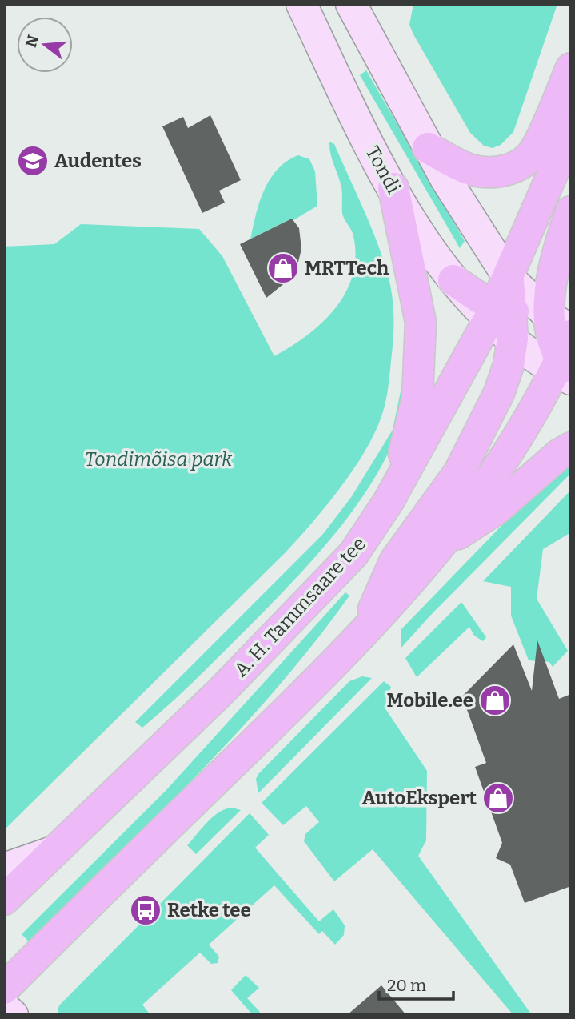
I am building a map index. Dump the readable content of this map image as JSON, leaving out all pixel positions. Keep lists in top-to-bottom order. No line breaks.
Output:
{"streets":{"main road":["A. H. Tammsaare tee"],"street":["Tondi"]},"parks":["Tondimõisa park"],"places":{"school or university":["Audentes"],"shop":["MRTTech","Mobile.ee","AutoEkspert"],"bus stop":["Retke tee"]},"scale_bar":"20 m","north":"left"}
